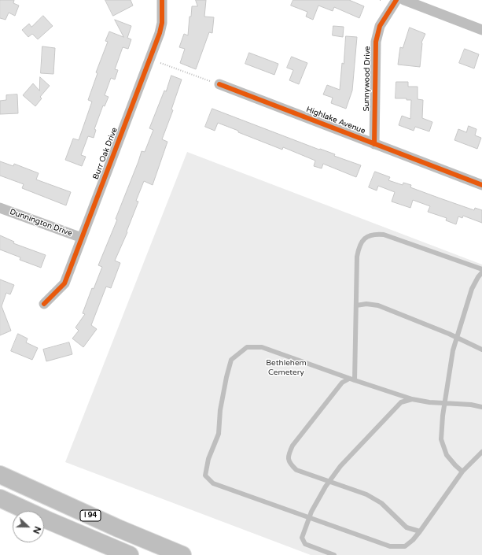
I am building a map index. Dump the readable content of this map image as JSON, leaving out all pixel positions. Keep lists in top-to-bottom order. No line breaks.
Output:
{"streets":{"highway":["I 94"],"street":["Sunnywood Drive","Highlake Avenue","Burr Oak Drive","Dunnington Drive"]},"crossings":[["Sunnywood Drive","Highlake Avenue"],["Burr Oak Drive","Dunnington Drive"]],"parks":["Bethlehem Cemetery"],"north":"right"}
